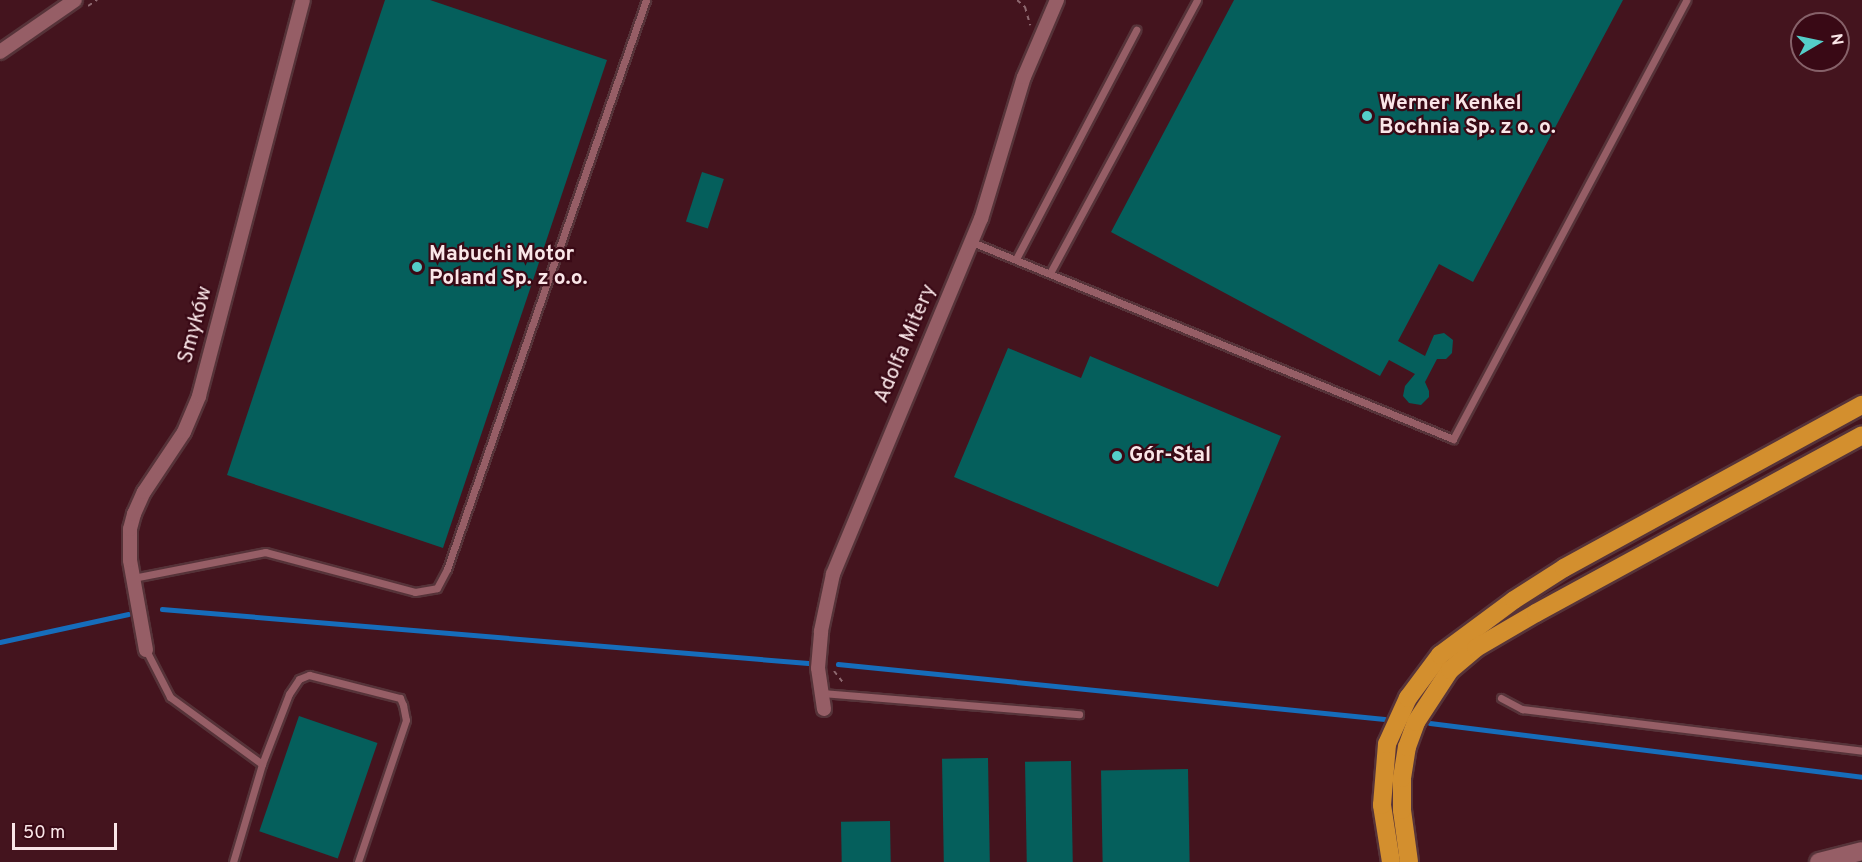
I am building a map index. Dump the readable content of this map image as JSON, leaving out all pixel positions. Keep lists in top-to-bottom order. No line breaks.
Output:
{"streets":{"street":["Smyków","Adolfa Mitery"]},"places":["Werner Kenkel Bochnia Sp. z o. o.","Mabuchi Motor Poland Sp. z o.o.","Gór-Stal"],"scale_bar":"50 m","north":"right"}
